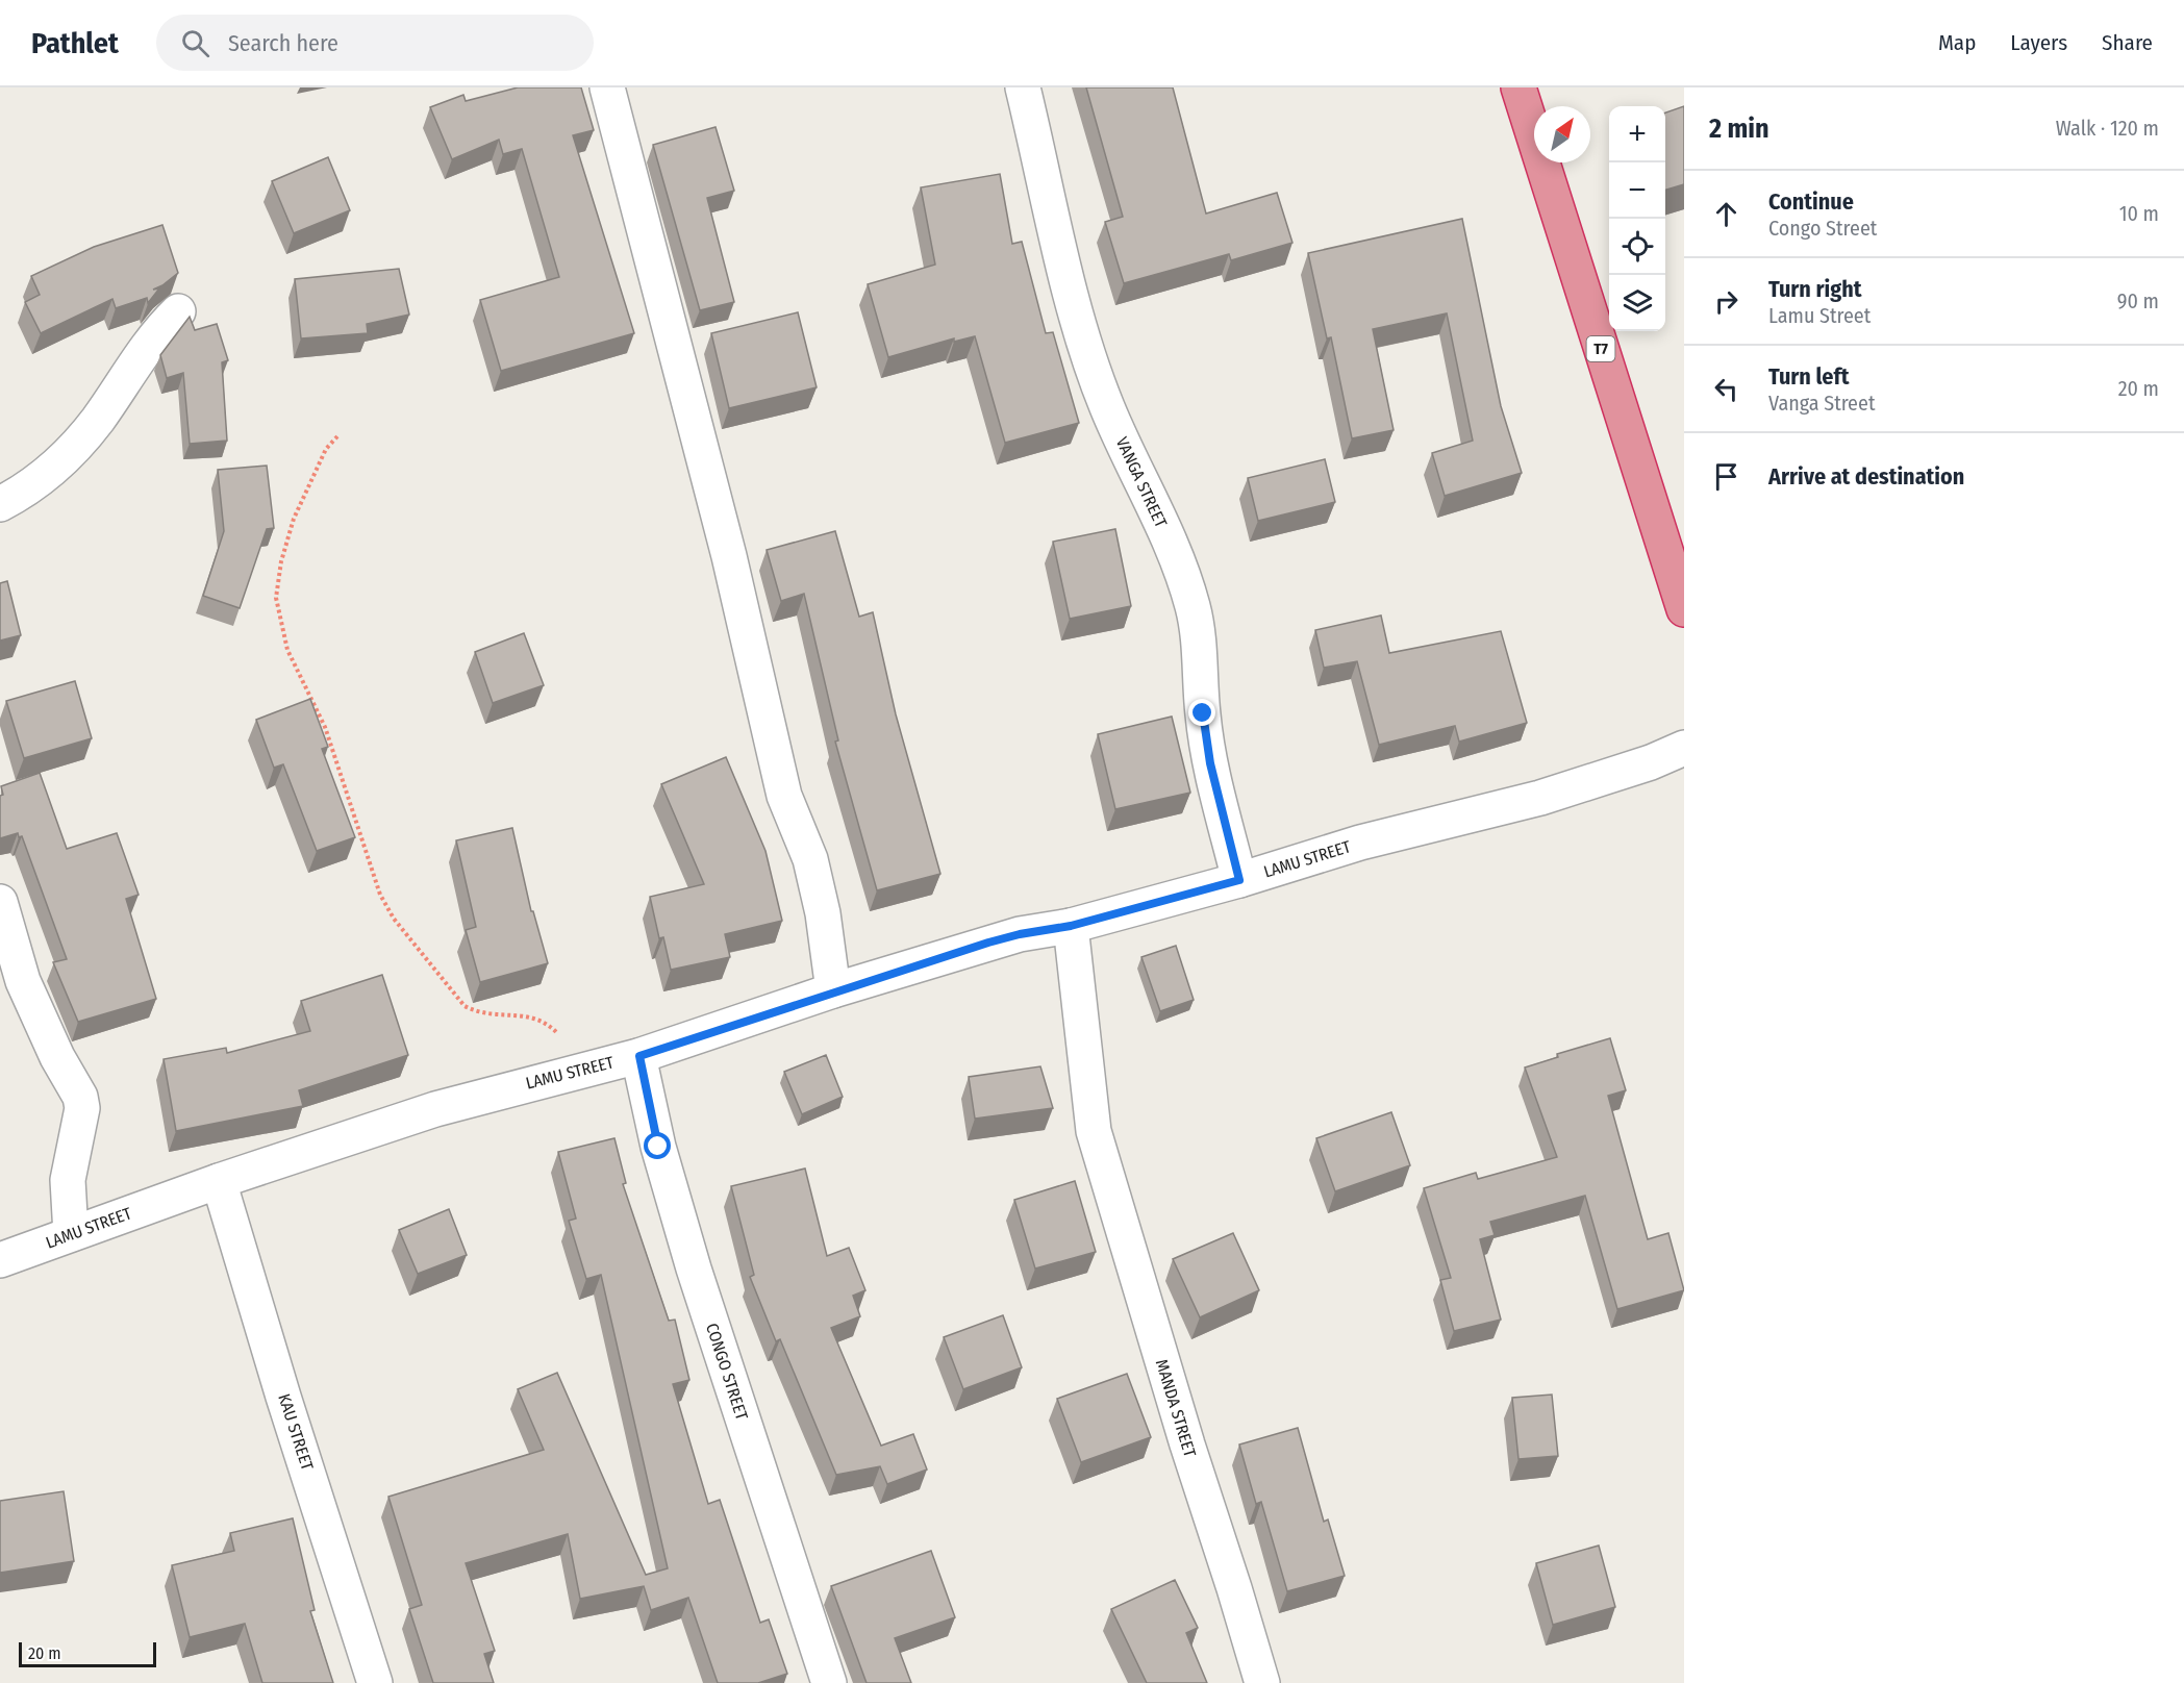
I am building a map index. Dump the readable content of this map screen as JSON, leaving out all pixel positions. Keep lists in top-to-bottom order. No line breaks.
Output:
{"streets":{"highway":["T7"],"street":["VANGA STREET","LAMU STREET","CONGO STREET","MANDA STREET","KAU STREET"]},"crossings":[["VANGA STREET","LAMU STREET"],["LAMU STREET","CONGO STREET"],["LAMU STREET","MANDA STREET"],["LAMU STREET","KAU STREET"]],"scale_bar":"20 m","north":"top right","page":{"header":"Pathlet","search":"Search here","nav":["Map","Layers","Share"],"heading":["2 min","Walk · 120 m"],"map_buttons":["+","−"],"list":[["Continue","Congo Street","10 m"],["Turn right","Lamu Street","90 m"],["Turn left","Vanga Street","20 m"],"Arrive at destination"],"scale":"20 m"}}
